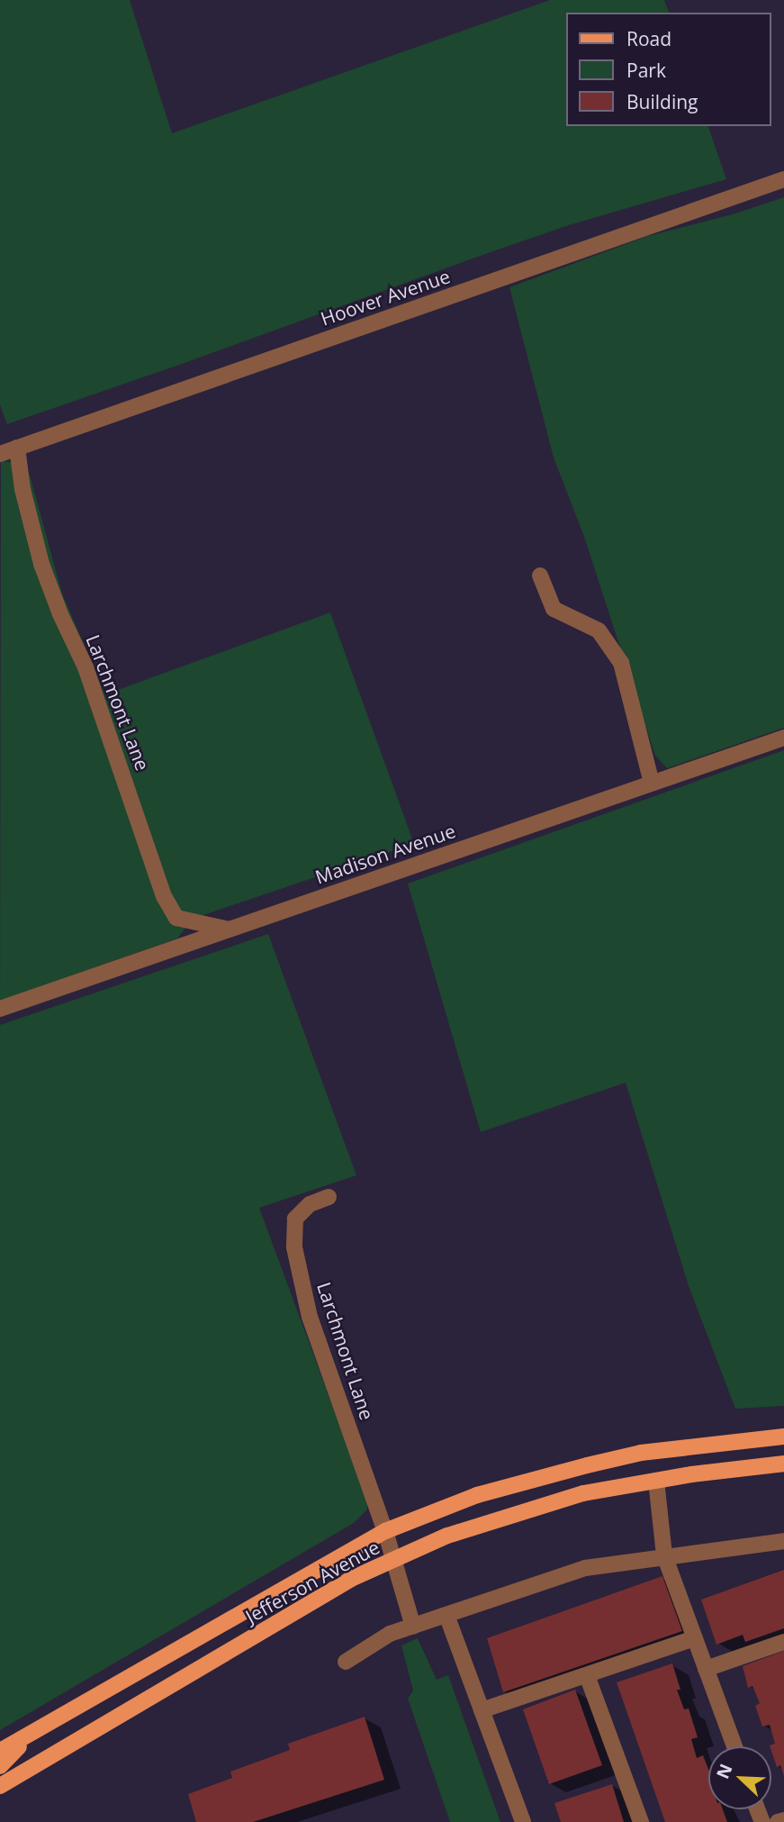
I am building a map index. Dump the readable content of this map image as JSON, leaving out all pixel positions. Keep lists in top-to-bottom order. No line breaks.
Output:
{"streets":{"main road":["Jefferson Avenue"],"street":["Hoover Avenue","Larchmont Lane","Madison Avenue"]},"crossings":[["Hoover Avenue","Larchmont Lane"],["Larchmont Lane","Madison Avenue"],["Larchmont Lane","Jefferson Avenue"]],"legend":["Road","Park","Building"],"north":"top left"}
